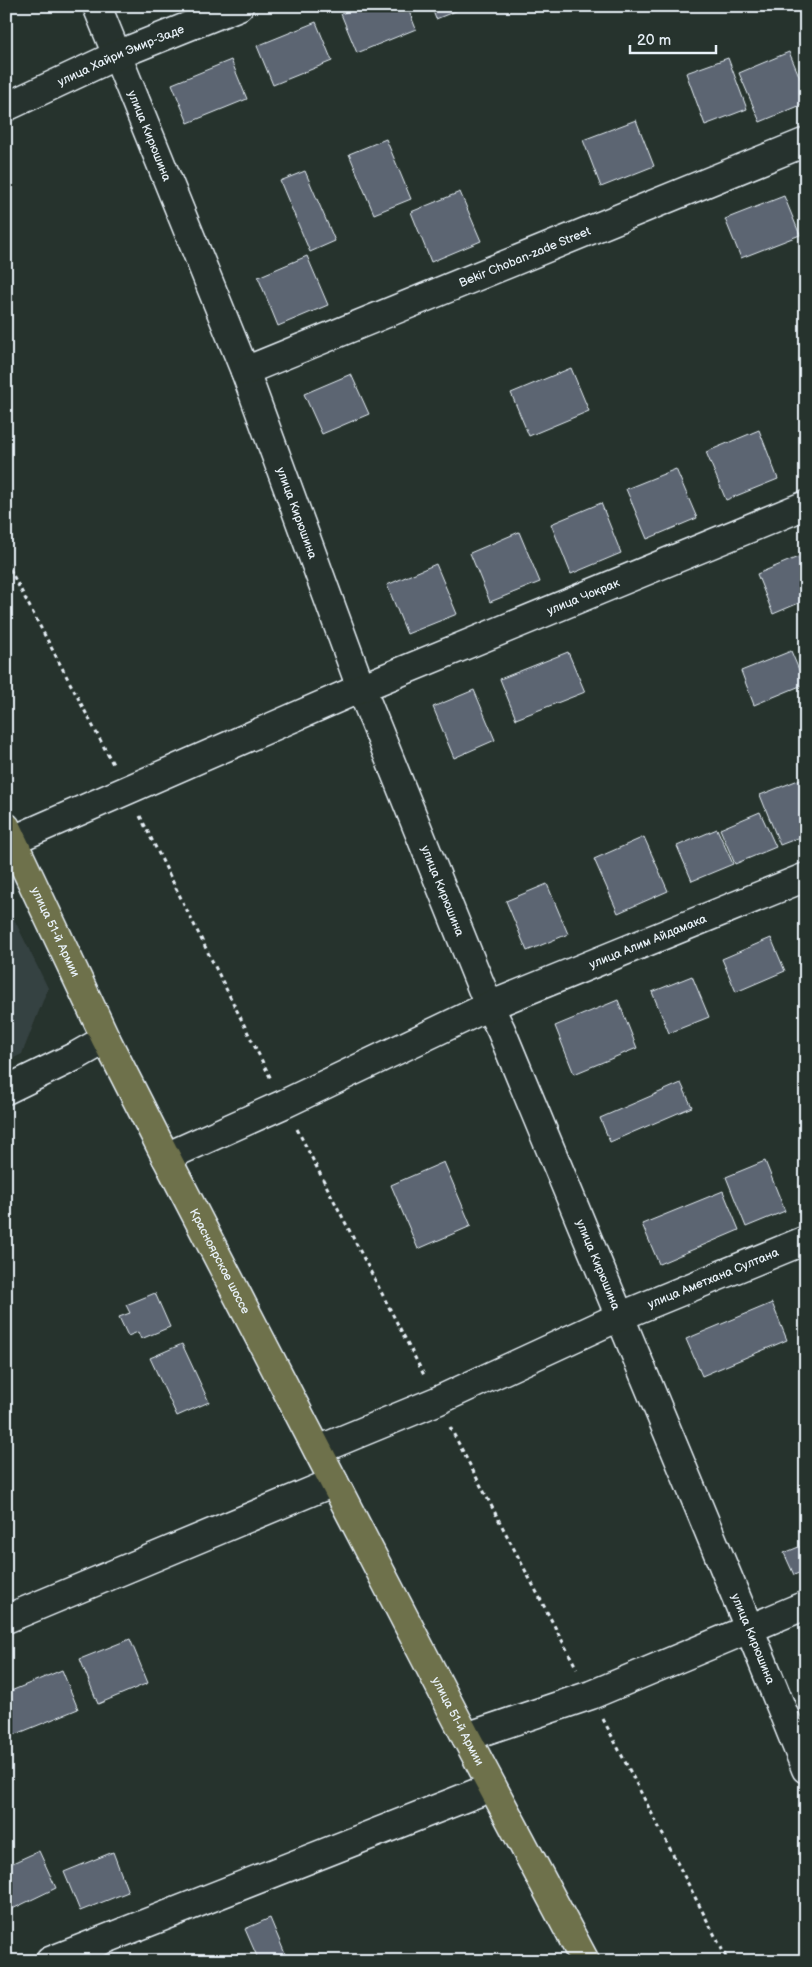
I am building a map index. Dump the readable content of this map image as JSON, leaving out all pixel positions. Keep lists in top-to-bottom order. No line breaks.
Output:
{"streets":{"main road":["улица 51-й Армии","Красноярское шоссе"],"street":["улица Хайри Эмир-Заде","улица Кирюшина","Bekir Choban-zade Street","улица Чокрак","улица Алим Айдамака","улица Аметхана Султана"]},"crossings":[["улица Хайри Эмир-Заде","улица Кирюшина"],["улица Кирюшина","Bekir Choban-zade Street"],["улица Кирюшина","улица Чокрак"],["улица Кирюшина","улица Алим Айдамака"],["улица Кирюшина","улица Аметхана Султана"],["улица Чокрак","улица 51-й Армии"],["улица 51-й Армии","Красноярское шоссе"],["улица Алим Айдамака","Красноярское шоссе"],["Красноярское шоссе","улица Аметхана Султана"]],"scale_bar":"20 m"}
